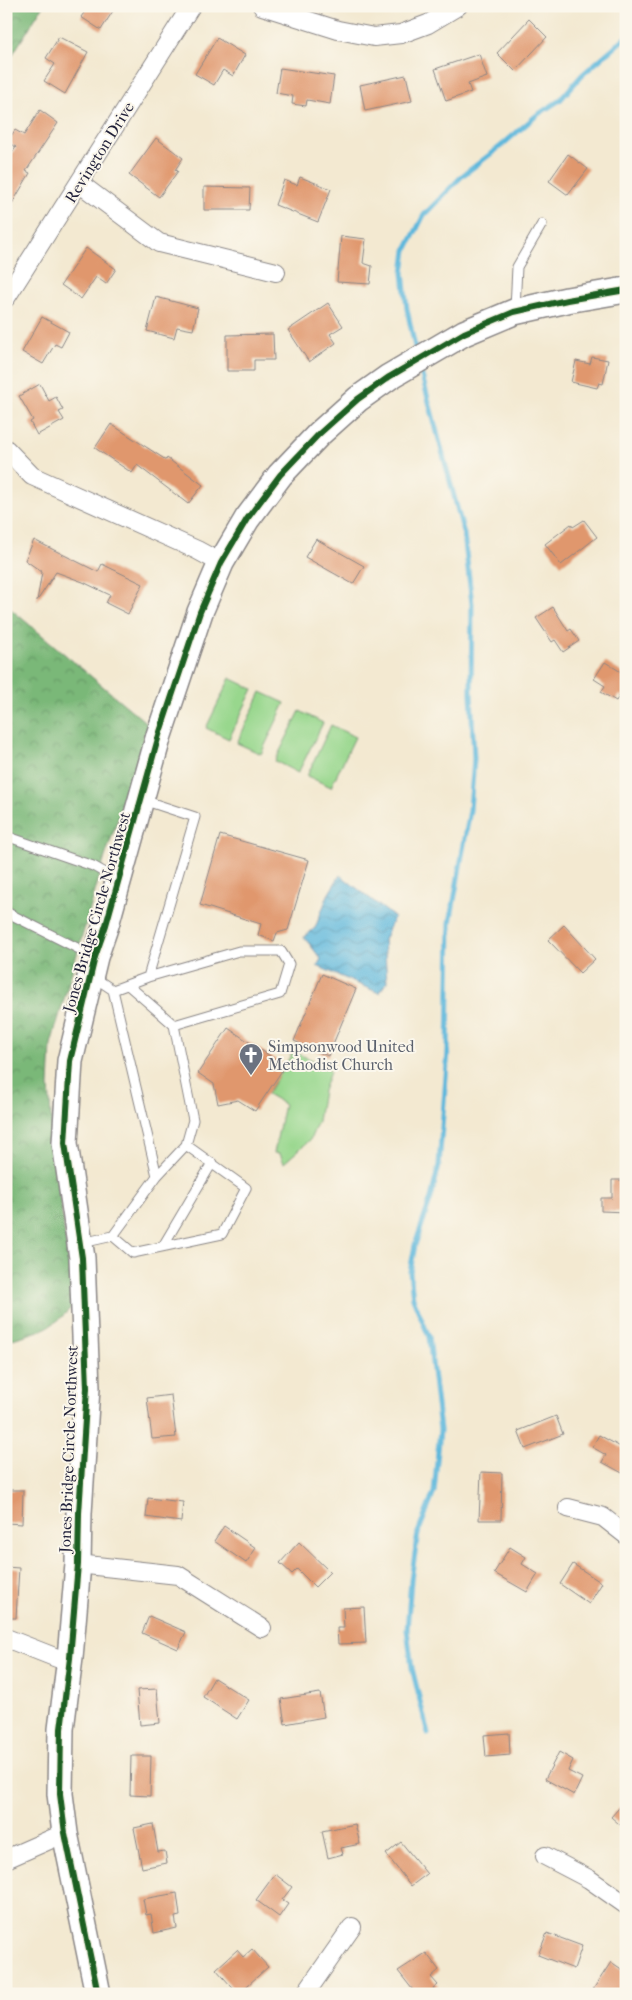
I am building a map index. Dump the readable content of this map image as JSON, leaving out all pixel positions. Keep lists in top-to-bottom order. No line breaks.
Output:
{"streets":{"street":["Revington Drive","Jones Bridge Circle Northwest"]},"places":{"church":["Simpsonwood United Methodist Church"]}}
